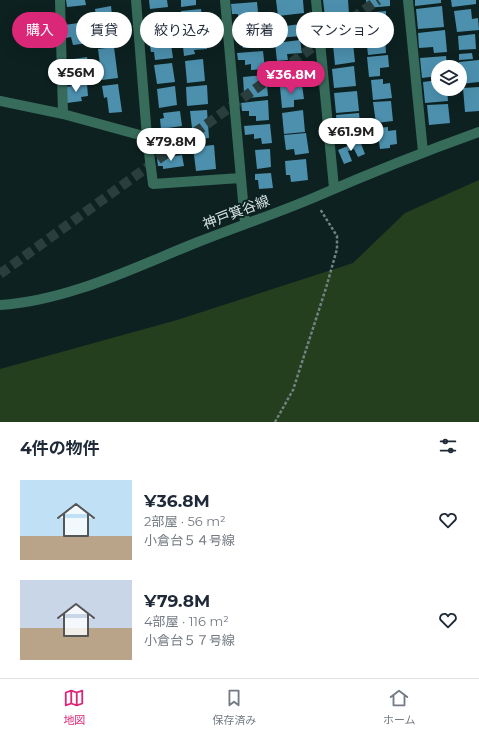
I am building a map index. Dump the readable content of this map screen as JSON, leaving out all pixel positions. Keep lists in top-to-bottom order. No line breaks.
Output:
{"streets":{"street":["神戸箕谷線"]},"page":{"chip":["購入","賃貸","絞り込み","新着","マンション"],"price":["¥56M","¥36.8M","¥61.9M","¥79.8M"],"heading":"4件の物件","list":[{"name":"¥36.8M","note":"2部屋 · 56 m² · 小倉台５４号線"},{"name":"¥79.8M","note":"4部屋 · 116 m² · 小倉台５７号線"}],"tabs":["地図","保存済み","ホーム"]}}
